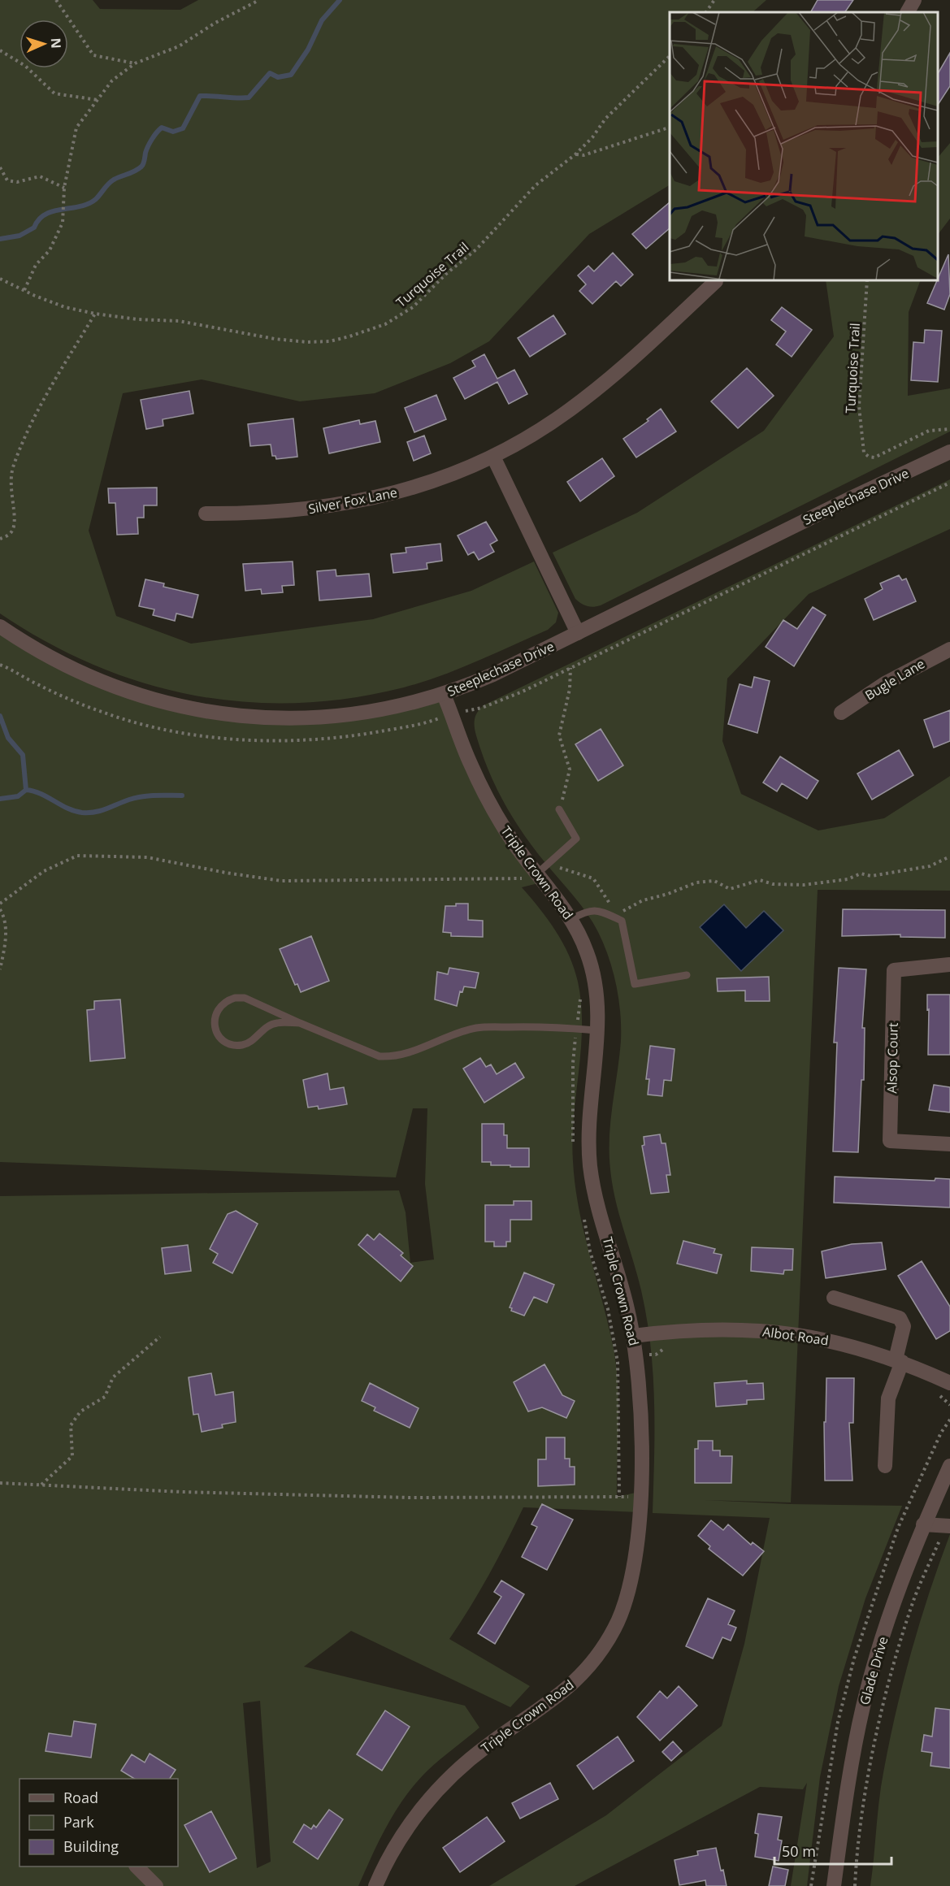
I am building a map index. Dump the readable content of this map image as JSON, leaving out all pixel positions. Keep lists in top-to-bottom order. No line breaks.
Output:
{"streets":{"street":["Steeplechase Drive","Silver Fox Lane","Bugle Lane","Triple Crown Road","Alsop Court","Albot Road","Glade Drive"],"path":["Turquoise Trail"]},"crossings":[["Steeplechase Drive","Triple Crown Road"],["Triple Crown Road","Albot Road"]],"legend":["Road","Park","Building"],"scale_bar":"50 m","north":"right"}
